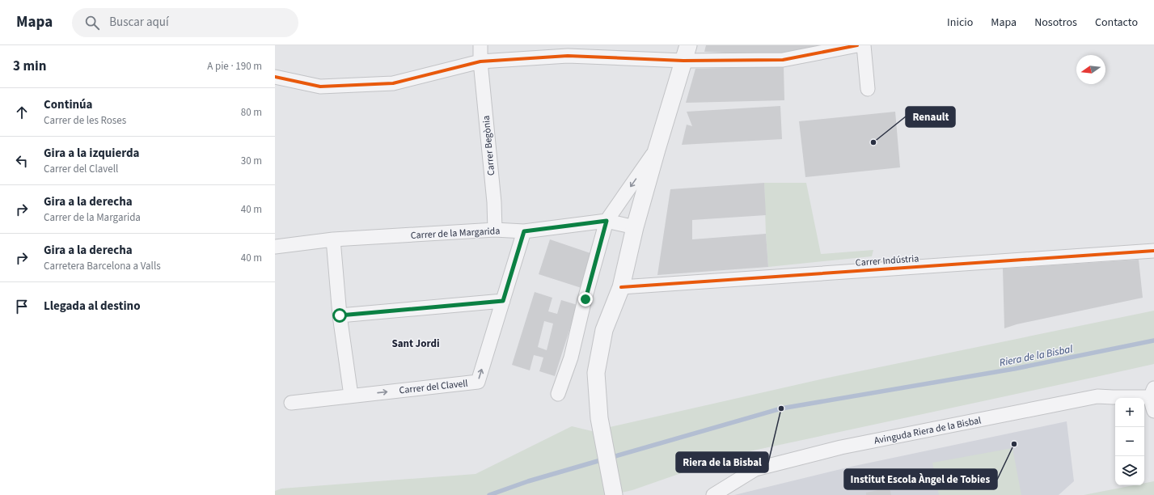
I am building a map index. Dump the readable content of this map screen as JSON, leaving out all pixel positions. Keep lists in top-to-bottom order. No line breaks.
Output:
{"streets":{"street":["Carrer Begònia","Carrer de la Margarida","Carrer Indústria","Carrer del Clavell","Avinguda Riera de la Bisbal"]},"crossings":[["Carrer Begònia","Carrer de la Margarida"],["Carrer de la Margarida","Carrer del Clavell"]],"one_way":["Carrer del Clavell"],"districts":["Sant Jordi"],"water":["Riera de la Bisbal"],"places":["Renault","Riera de la Bisbal","Institut Escola Àngel de Tobies"],"north":"left","page":{"header":"Mapa","search":"Buscar aquí","nav":["Inicio","Mapa","Nosotros","Contacto"],"heading":["3 min","A pie · 190 m"],"list":[["Continúa","Carrer de les Roses","80 m"],["Gira a la izquierda","Carrer del Clavell","30 m"],["Gira a la derecha","Carrer de la Margarida","40 m"],["Gira a la derecha","Carretera Barcelona a Valls","40 m"],"Llegada al destino"],"map_buttons":["+","−"]}}
